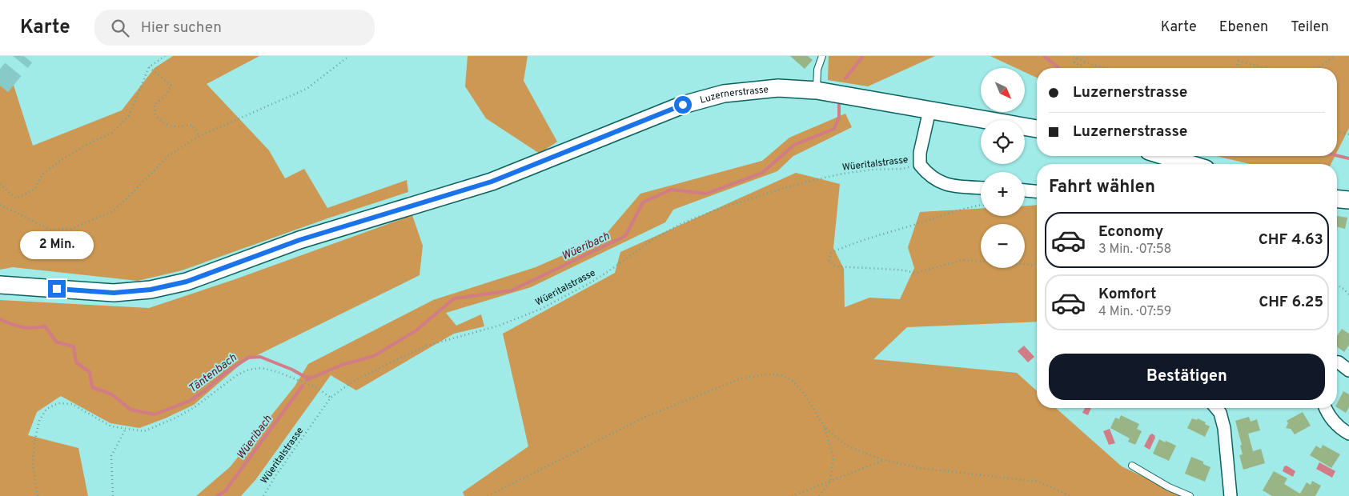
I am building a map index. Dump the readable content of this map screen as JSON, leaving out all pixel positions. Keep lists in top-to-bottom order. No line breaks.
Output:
{"streets":{"main road":["Luzernerstrasse"],"path":["Wüeritalstrasse"]},"water":["Wüeribach","Täntenbach"],"north":"bottom right","page":{"header":"Karte","search":"Hier suchen","nav":["Karte","Ebenen","Teilen"],"map_buttons":["+","−"],"banner":["Luzernerstrasse","Luzernerstrasse"],"heading":"Fahrt wählen","list":[{"name":"Economy","note":"3 Min. · 07:58","value":"CHF 4.63"},{"name":"Komfort","note":"4 Min. · 07:59","value":"CHF 6.25"}],"bubble":"2 Min.","buttons":"Bestätigen"}}
